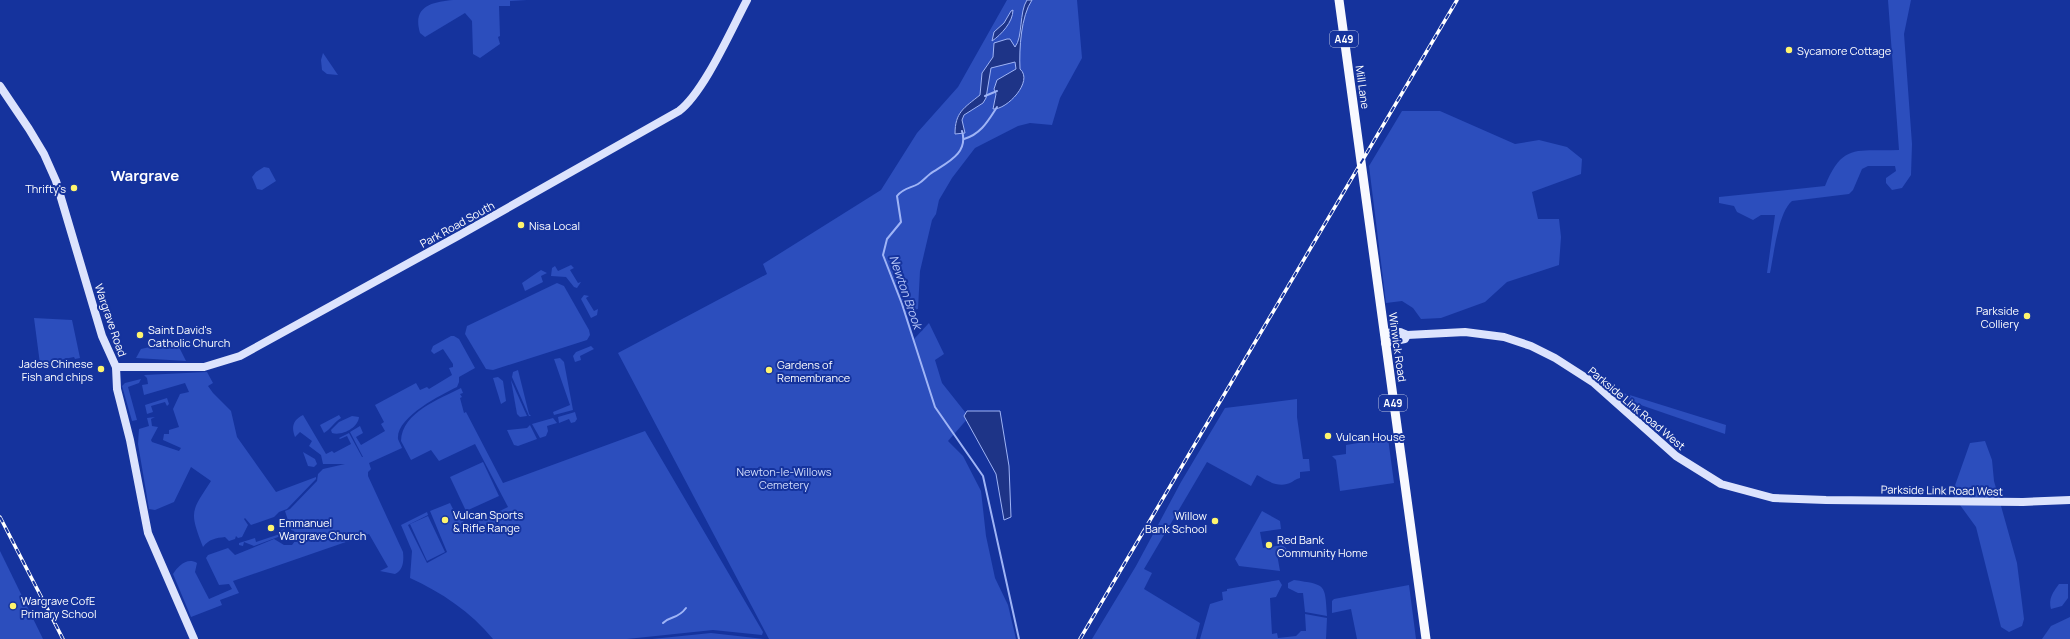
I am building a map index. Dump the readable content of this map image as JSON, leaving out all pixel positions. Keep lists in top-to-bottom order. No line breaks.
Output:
{"streets":{"main road":["A49","Mill Lane","Winwick Road"],"street":["Park Road South","Wargrave Road","Parkside Link Road West"]},"crossings":[["Mill Lane","Winwick Road"],["Park Road South","Wargrave Road"],["Winwick Road","Parkside Link Road West"]],"districts":["Wargrave"],"water":["Newton Brook"],"parks":["Newton-le-Willows Cemetery"],"places":["Sycamore Cottage","Thrifty's","Nisa Local","Parkside Colliery","Saint David's Catholic Church","Jades Chinese Fish and chips","Gardens of Remembrance","Vulcan House","Vulcan Sports & Rifle Range","Willow Bank School","Emmanuel Wargrave Church","Red Bank Community Home","Wargrave CofE Primary School"]}
